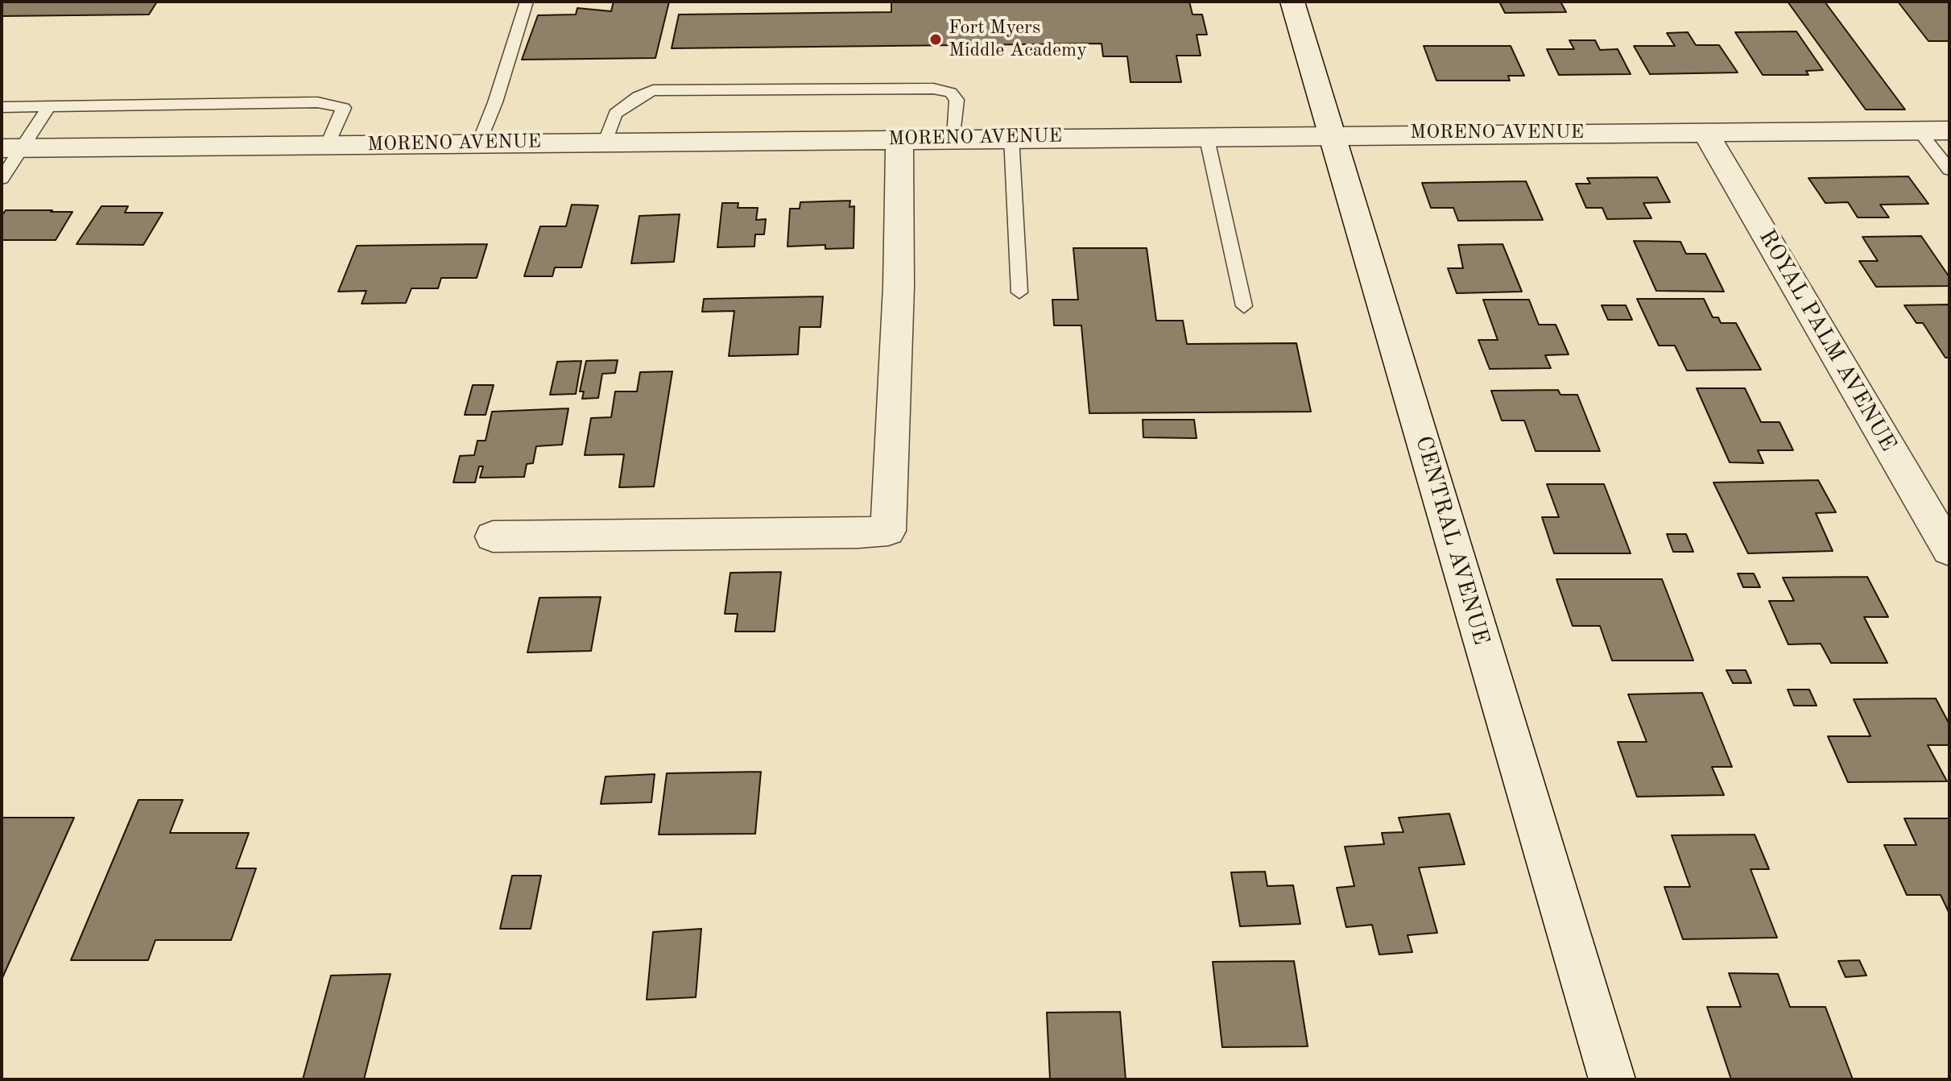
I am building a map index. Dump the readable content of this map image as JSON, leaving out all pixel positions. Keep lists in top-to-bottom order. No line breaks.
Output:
{"streets":{"street":["MORENO AVENUE","ROYAL PALM AVENUE","CENTRAL AVENUE"]},"crossings":[["MORENO AVENUE","ROYAL PALM AVENUE"],["MORENO AVENUE","CENTRAL AVENUE"]],"places":["Fort Myers Middle Academy"]}
